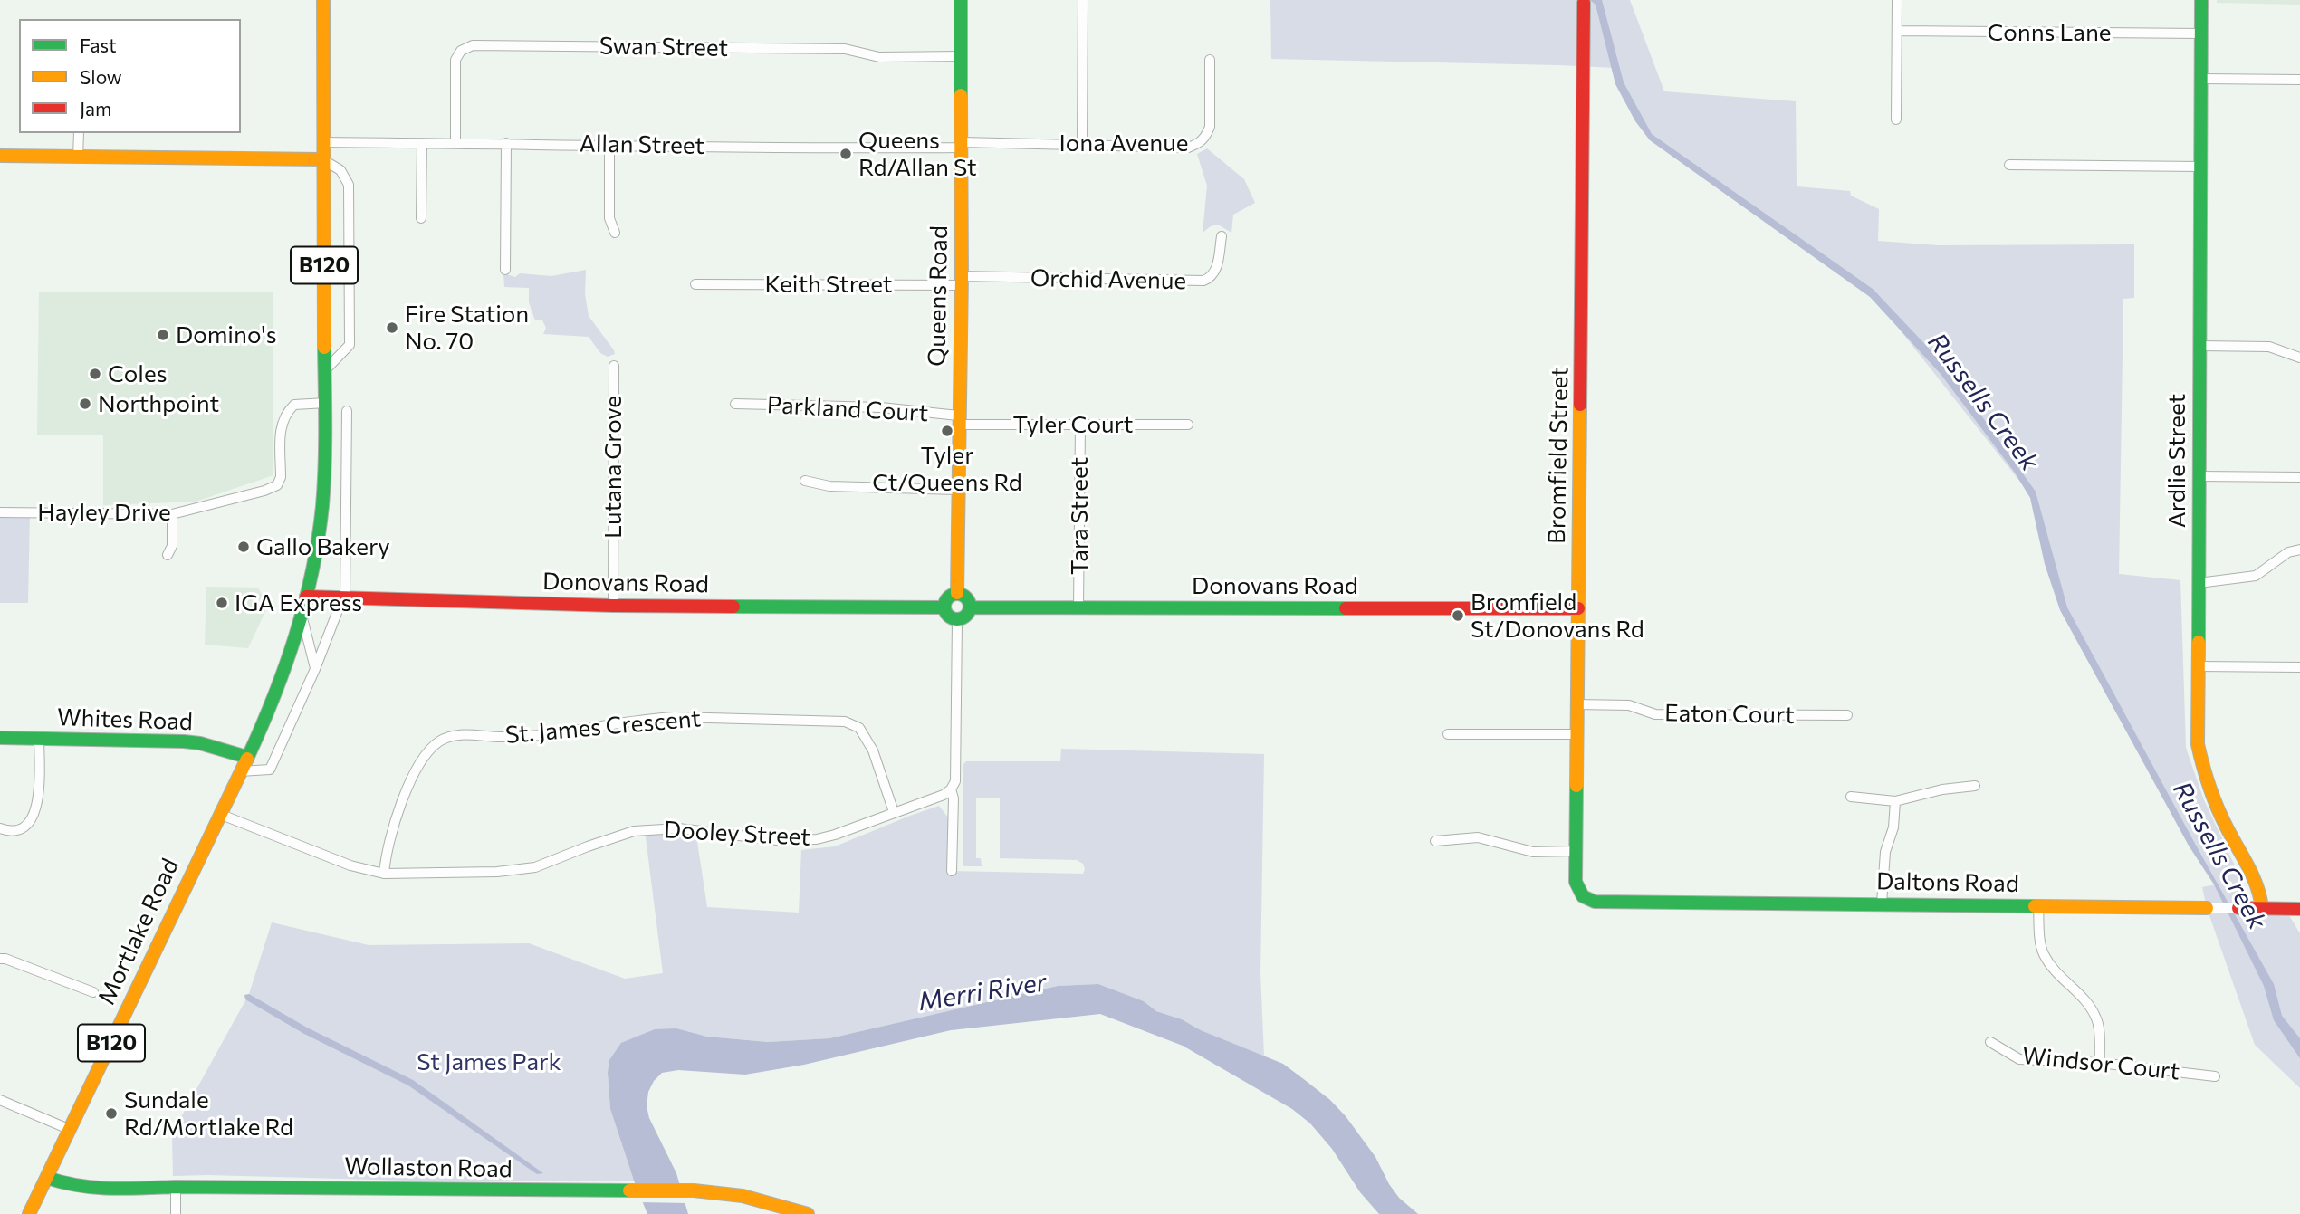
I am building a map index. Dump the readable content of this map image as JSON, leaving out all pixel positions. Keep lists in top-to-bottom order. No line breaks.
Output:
{"streets":{"street":["Conns Lane","Swan Street","Iona Avenue","Allan Street","B120","Orchid Avenue","Keith Street","Queens Road","Parkland Court","Tyler Court","Bromfield Street","Ardlie Street","Lutana Grove","Hayley Drive","Tara Street","Donovans Road","Eaton Court","Whites Road","St. James Crescent","Dooley Street","Daltons Road","Mortlake Road","Windsor Court","Wollaston Road"]},"crossings":[["Conns Lane","Ardlie Street"],["Swan Street","Allan Street"],["Swan Street","Queens Road"],["Iona Avenue","Allan Street"],["Iona Avenue","Queens Road"],["Allan Street","Queens Road"],["Allan Street","Mortlake Road"],["Orchid Avenue","Keith Street"],["Orchid Avenue","Queens Road"],["Keith Street","Queens Road"],["Queens Road","Parkland Court"],["Queens Road","Tyler Court"],["Queens Road","Donovans Road"],["Parkland Court","Tyler Court"],["Tyler Court","Tara Street"],["Bromfield Street","Donovans Road"],["Bromfield Street","Eaton Court"],["Bromfield Street","Daltons Road"],["Ardlie Street","Daltons Road"],["Lutana Grove","Donovans Road"],["Hayley Drive","Mortlake Road"],["Tara Street","Donovans Road"],["Donovans Road","Mortlake Road"],["Whites Road","Mortlake Road"],["St. James Crescent","Dooley Street"],["Dooley Street","Mortlake Road"],["Mortlake Road","Wollaston Road"]],"water":["Russells Creek","Merri River"],"parks":["St James Park"],"places":["Queens Rd/Allan St","Fire Station No. 70","Domino's","Coles","Northpoint","Tyler Ct/Queens Rd","Gallo Bakery","IGA Express","Bromfield St/Donovans Rd","Sundale Rd/Mortlake Rd"],"legend":["Fast","Slow","Jam"]}
